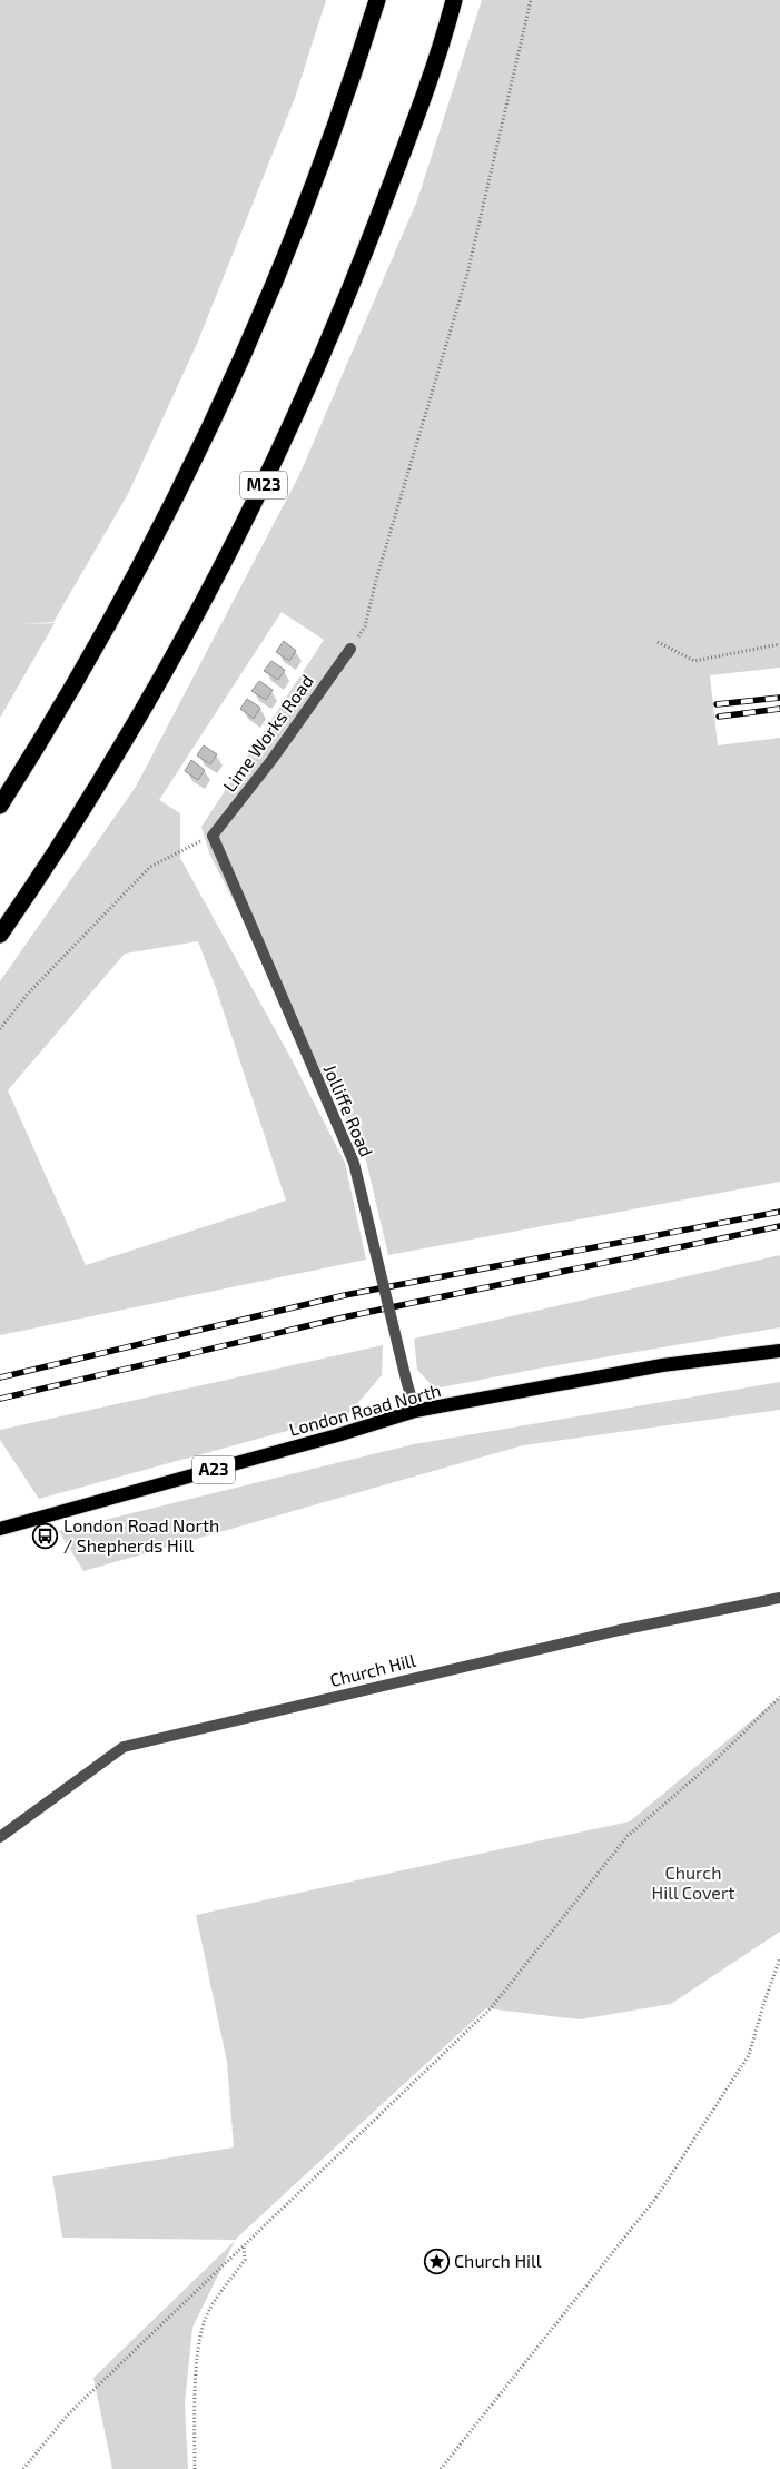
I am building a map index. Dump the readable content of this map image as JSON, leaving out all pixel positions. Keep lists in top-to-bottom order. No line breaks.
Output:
{"streets":{"highway":["M23"],"main road":["London Road North","A23"],"street":["Lime Works Road","Jolliffe Road","Church Hill"]},"crossings":[["Lime Works Road","Jolliffe Road"],["Jolliffe Road","London Road North"]],"parks":["Church Hill Covert"],"places":{"bus stop":["London Road North / Shepherds Hill"],"place":["Church Hill"]}}
